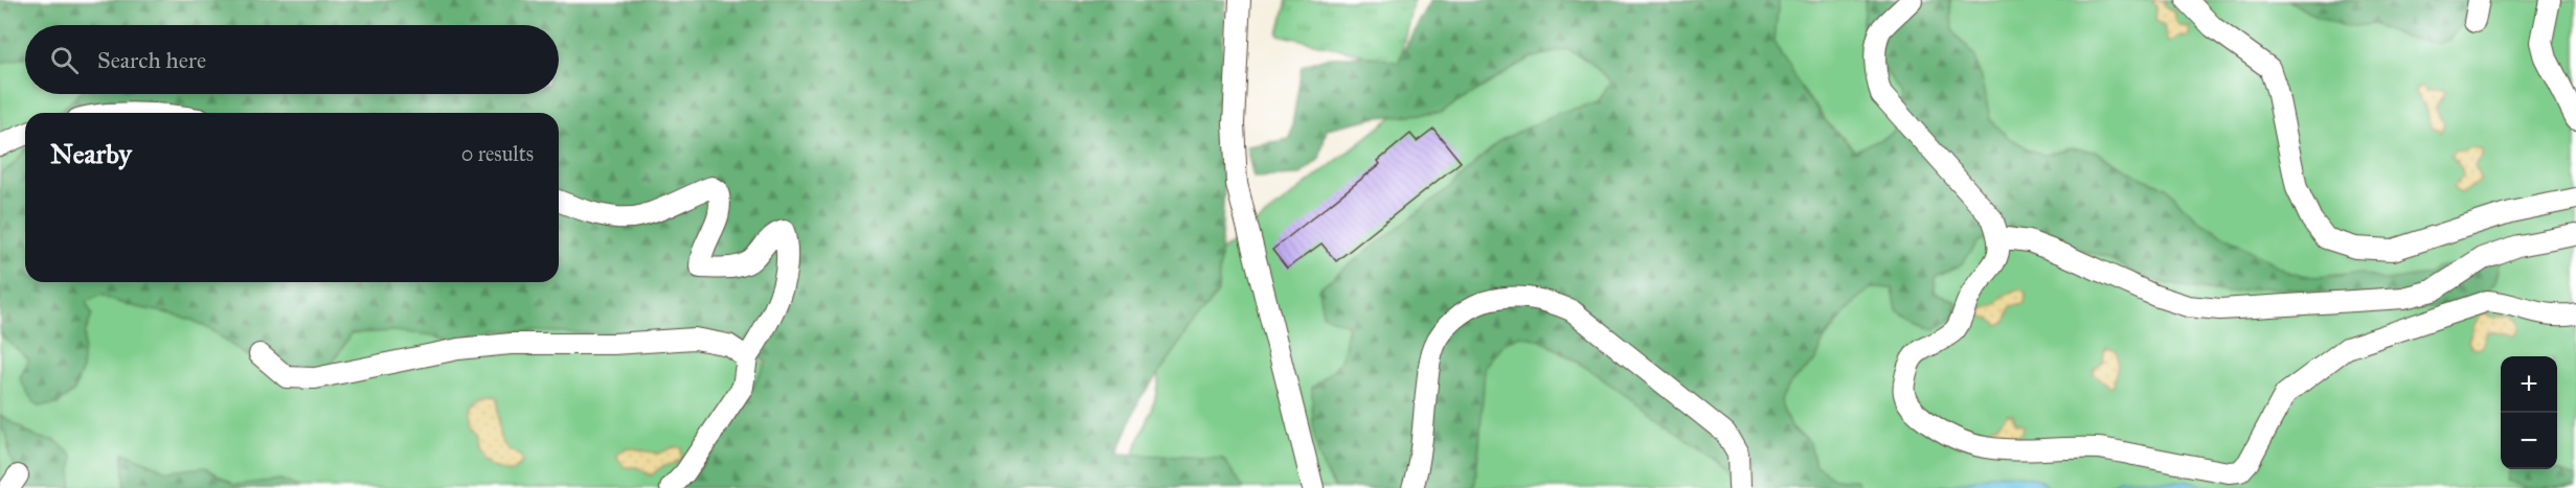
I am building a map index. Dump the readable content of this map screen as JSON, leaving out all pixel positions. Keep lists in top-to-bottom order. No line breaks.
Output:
{"page":{"search":"Search here","heading":["Nearby","0 results"],"map_buttons":["+","−"]}}
